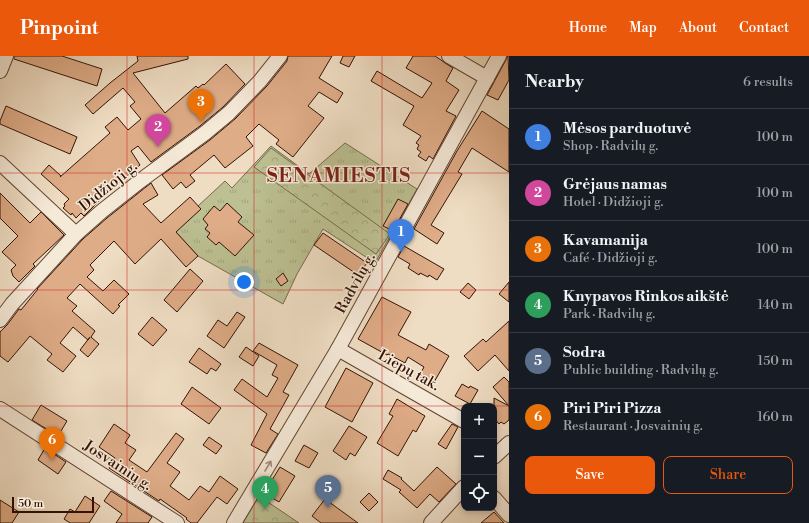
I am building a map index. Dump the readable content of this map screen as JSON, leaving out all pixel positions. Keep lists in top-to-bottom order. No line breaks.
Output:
{"streets":{"street":["Didžioji g.","Radvilų g.","Liepų tak.","Josvainių g."]},"crossings":[["Radvilų g.","Liepų tak."]],"one_way":["Radvilų g."],"districts":["SENAMIESTIS"],"scale_bar":"50 m","page":{"header":"Pinpoint","nav":["Home","Map","About","Contact"],"heading":["Nearby","6 results"],"pins":["3","2","1","6","5","4"],"list":[{"mark":"1","name":"Mėsos parduotuvė","note":"Shop · Radvilų g.","value":"100 m"},{"mark":"2","name":"Grėjaus namas","note":"Hotel · Didžioji g.","value":"100 m"},{"mark":"3","name":"Kavamanija","note":"Café · Didžioji g.","value":"100 m"},{"mark":"4","name":"Knypavos Rinkos aikštė","note":"Park · Radvilų g.","value":"140 m"},{"mark":"5","name":"Sodra","note":"Public building · Radvilų g.","value":"150 m"},{"mark":"6","name":"Piri Piri Pizza","note":"Restaurant · Josvainių g.","value":"160 m"}],"map_buttons":["+","−"],"buttons":["Save","Share"],"scale":"50 m"}}
